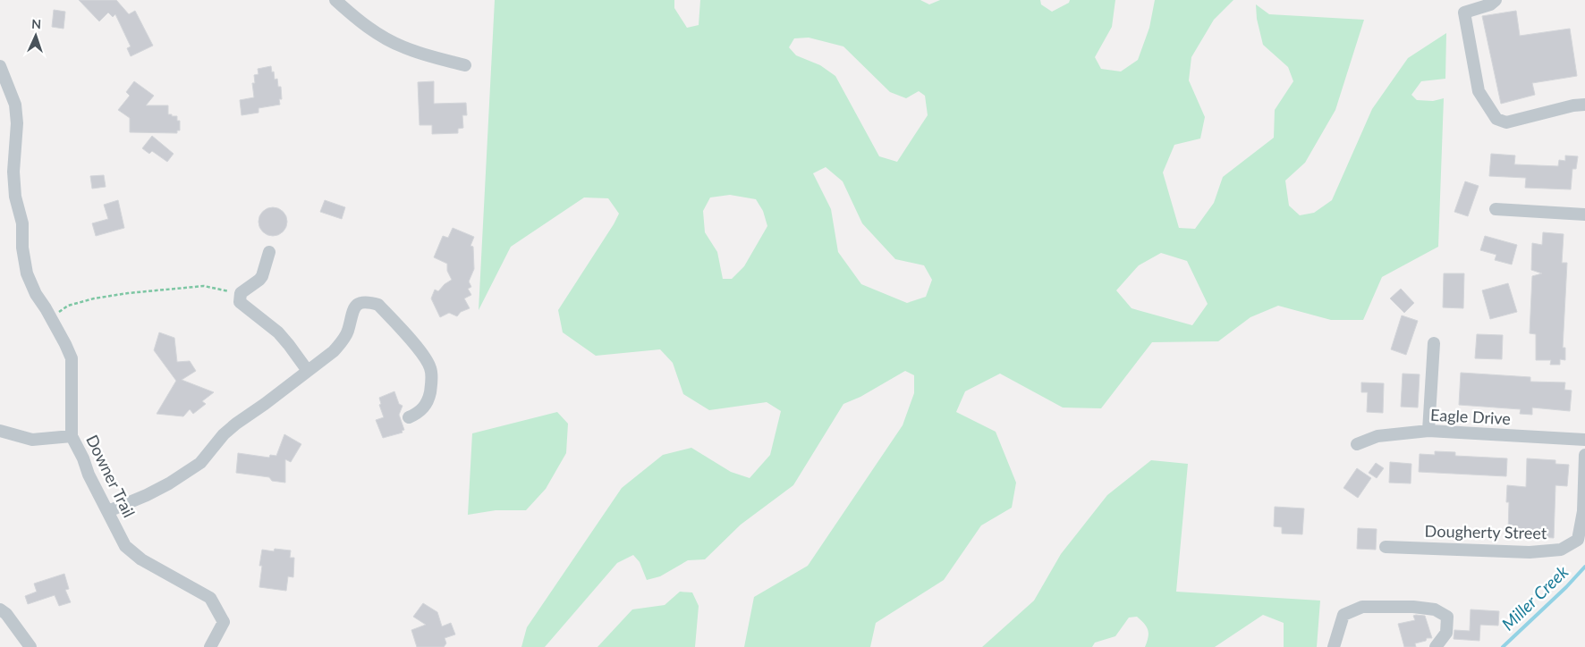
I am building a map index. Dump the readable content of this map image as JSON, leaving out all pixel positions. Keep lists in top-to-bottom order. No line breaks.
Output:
{"streets":{"street":["Eagle Drive","Downer Trail","Dougherty Street"]},"water":["Miller Creek"],"north":"top"}
